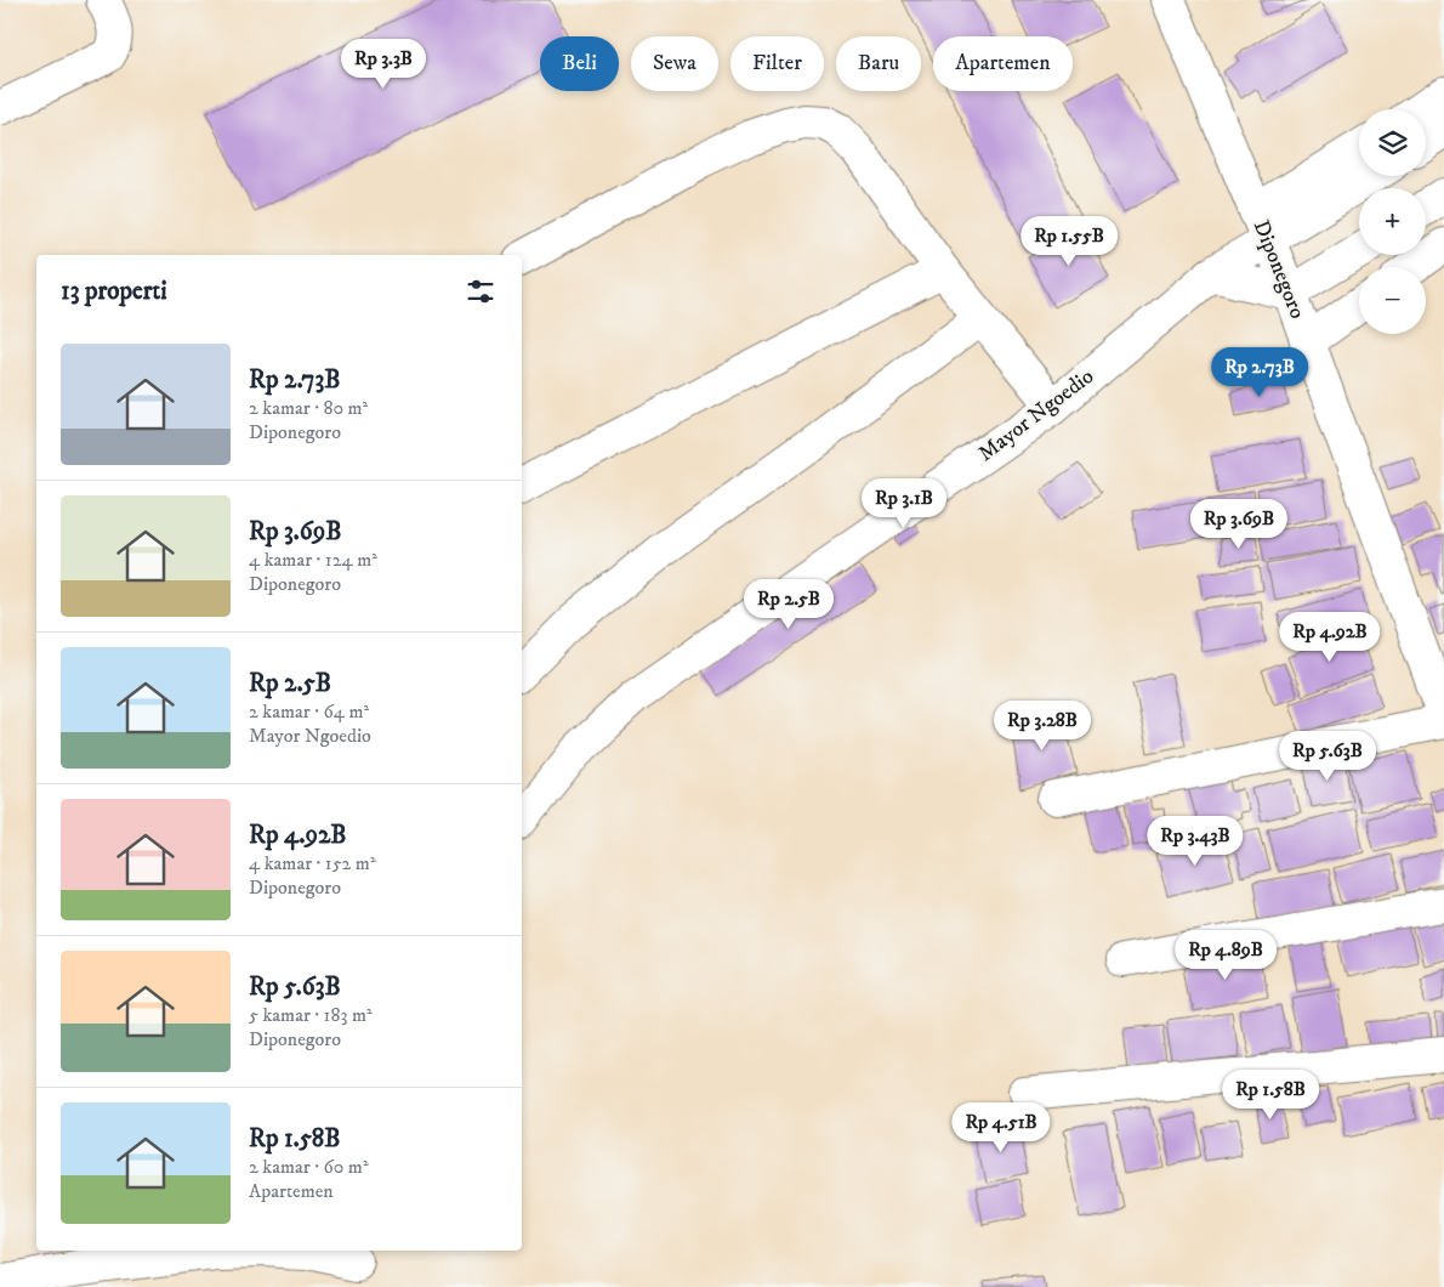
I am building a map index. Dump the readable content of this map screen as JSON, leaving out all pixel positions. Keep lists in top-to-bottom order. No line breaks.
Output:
{"streets":{"street":["Diponegoro","Mayor Ngoedio"]},"crossings":[["Diponegoro","Mayor Ngoedio"]],"page":{"chip":["Beli","Sewa","Filter","Baru","Apartemen"],"price":["Rp 3.3B","Rp 1.55B","Rp 2.73B","Rp 3.1B","Rp 3.69B","Rp 2.5B","Rp 4.92B","Rp 3.28B","Rp 5.63B","Rp 3.43B","Rp 4.89B","Rp 1.58B","Rp 4.51B"],"map_buttons":["+","−"],"heading":"13 properti","list":[{"name":"Rp 2.73B","note":"2 kamar · 80 m² · Diponegoro"},{"name":"Rp 3.69B","note":"4 kamar · 124 m² · Diponegoro"},{"name":"Rp 2.5B","note":"2 kamar · 64 m² · Mayor Ngoedio"},{"name":"Rp 4.92B","note":"4 kamar · 152 m² · Diponegoro"},{"name":"Rp 5.63B","note":"5 kamar · 183 m² · Diponegoro"},{"name":"Rp 1.58B","note":"2 kamar · 60 m² · Apartemen"}]}}
